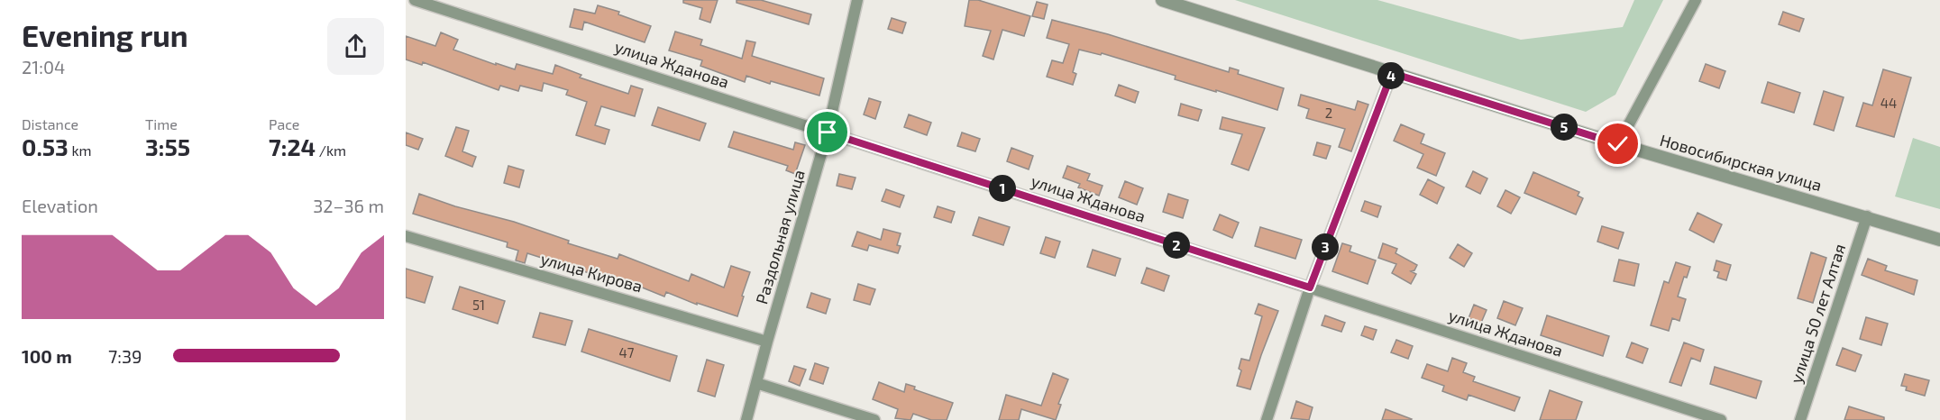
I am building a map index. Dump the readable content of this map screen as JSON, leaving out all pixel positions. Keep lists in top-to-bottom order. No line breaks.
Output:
{"streets":{"street":["улица Жданова","Новосибирская улица","Раздольная улица","улица Кирова","улица 50 лет Алтая"]},"crossings":[["улица Жданова","Раздольная улица"],["Новосибирская улица","улица 50 лет Алтая"],["Раздольная улица","улица Кирова"]],"house_numbers":["44","2","51","47"],"page":{"heading":["Evening run","21:04"],"pins":["4","5","1","2","3"],"stats":[["Distance","0.53 km"],["Time","3:55"],["Pace","7:24 /km"]],"chart":["Elevation","32–36 m"],"list":[{"name":"100 m","note":"7:39"}]}}
